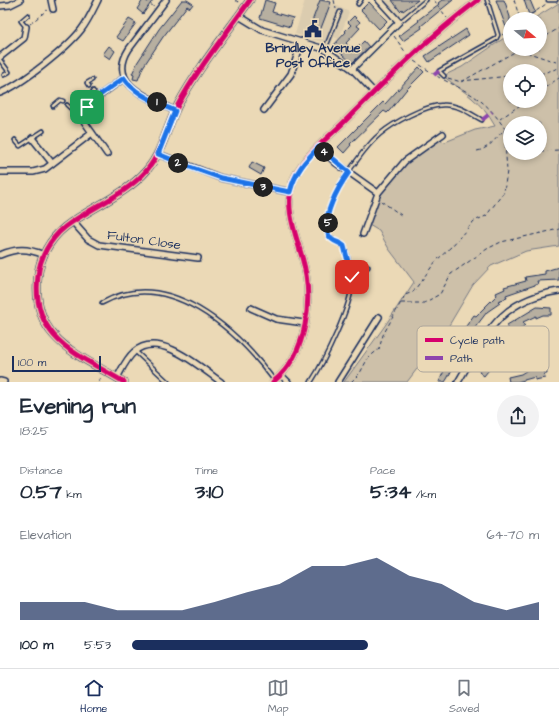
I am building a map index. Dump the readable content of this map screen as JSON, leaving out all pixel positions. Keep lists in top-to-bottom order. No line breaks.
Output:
{"streets":{"street":["Fulton Close"]},"places":{"public building":["Brindley Avenue Post Office"]},"legend":["Cycle path","Path"],"scale_bar":"100 m","north":"right","page":{"pins":["1","4","2","3","5"],"scale":"100 m","heading":["Evening run","18:25"],"stats":[["Distance","0.57 km"],["Time","3:10"],["Pace","5:34 /km"]],"chart":["Elevation","64–70 m"],"list":[{"name":"100 m","note":"5:53"}],"tabs":["Home","Map","Saved"]}}
